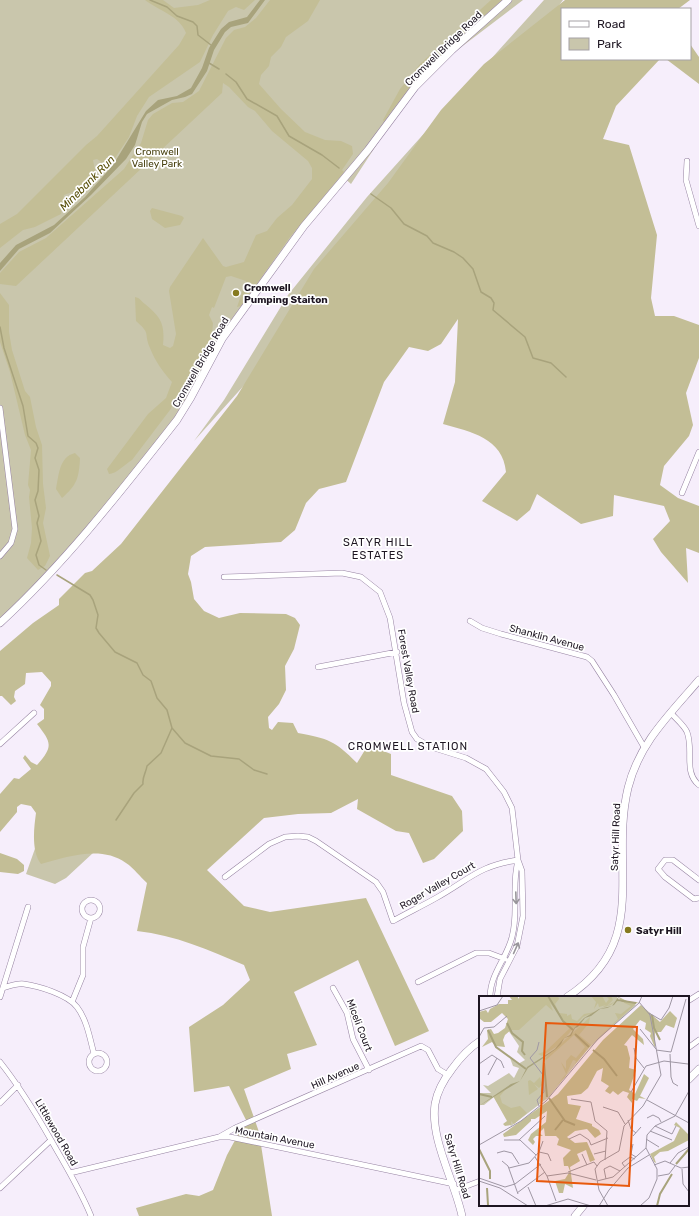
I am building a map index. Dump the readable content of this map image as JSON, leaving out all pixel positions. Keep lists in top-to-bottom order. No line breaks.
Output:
{"streets":{"main road":["Cromwell Bridge Road","Satyr Hill Road"],"street":["Shanklin Avenue","Forest Valley Road","Roger Valley Court","Miceli Court","Hill Avenue","Littlewood Road","Mountain Avenue"]},"crossings":[["Shanklin Avenue","Satyr Hill Road"],["Forest Valley Road","Roger Valley Court"],["Satyr Hill Road","Hill Avenue"],["Satyr Hill Road","Mountain Avenue"],["Miceli Court","Hill Avenue"],["Hill Avenue","Mountain Avenue"],["Littlewood Road","Mountain Avenue"]],"districts":["SATYR HILL ESTATES","CROMWELL STATION"],"water":["Minebank Run"],"parks":["Cromwell Valley Park"],"places":["Cromwell Pumping Staiton","Satyr Hill"],"legend":["Road","Park"]}
